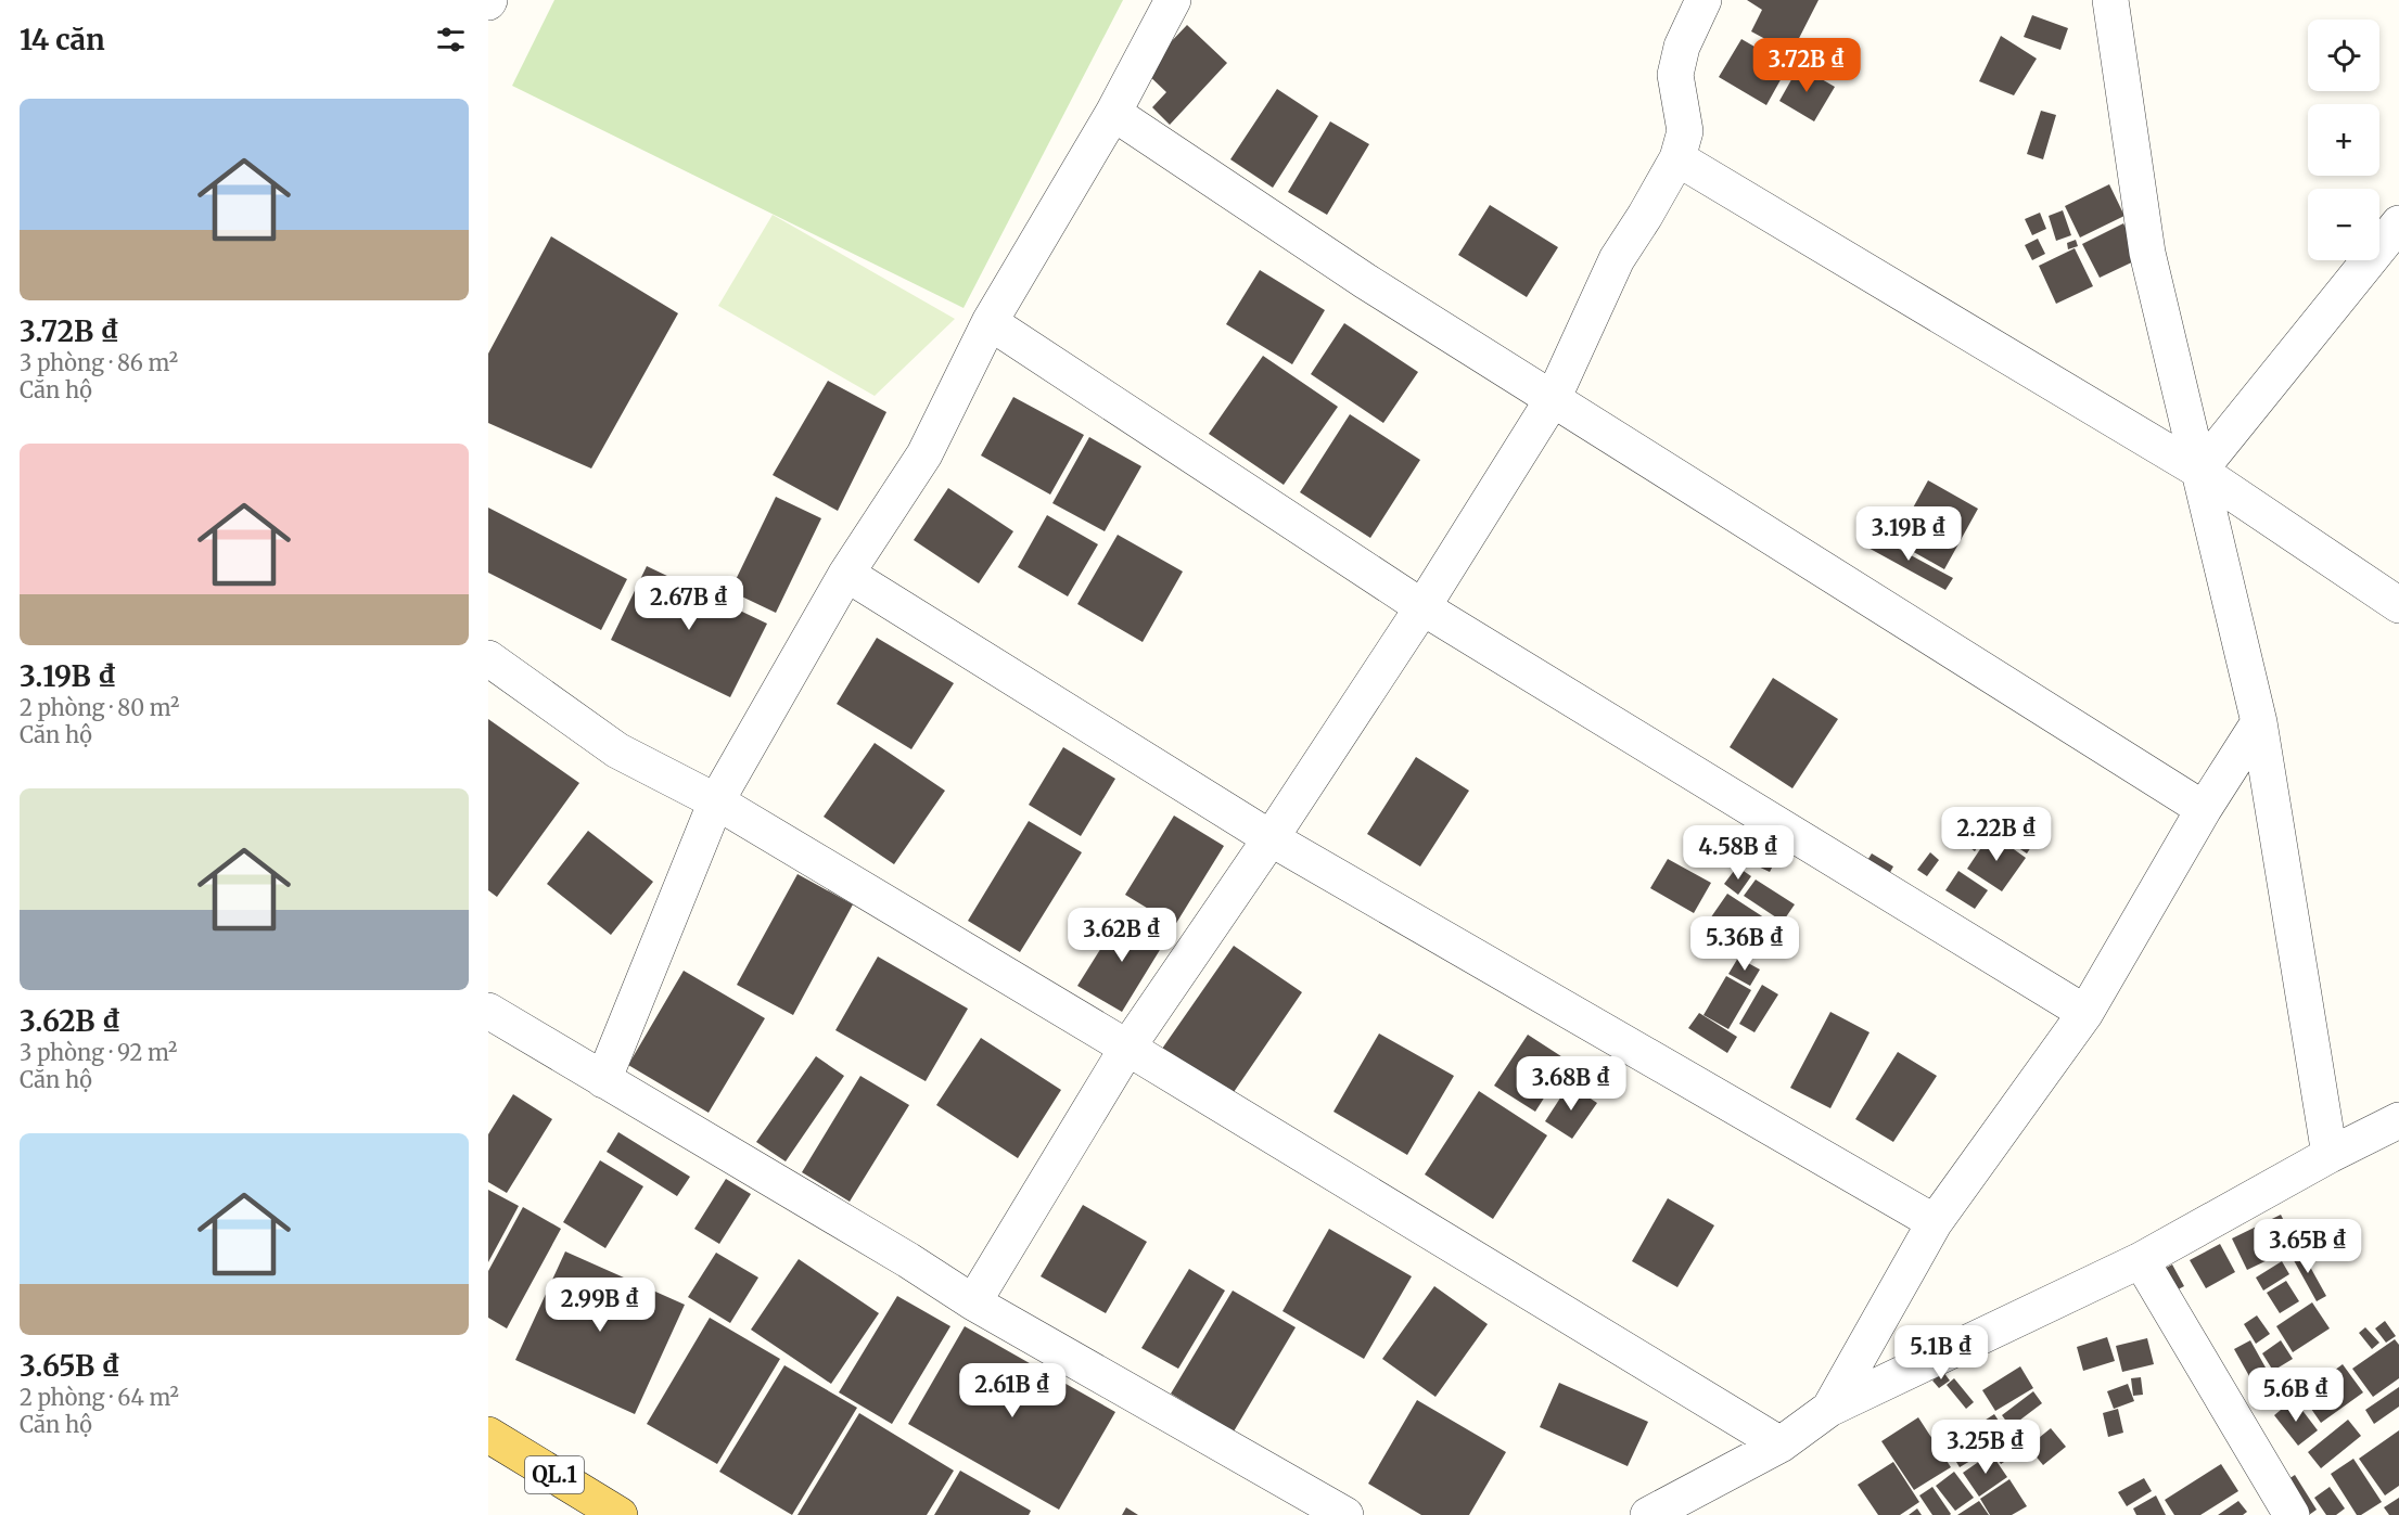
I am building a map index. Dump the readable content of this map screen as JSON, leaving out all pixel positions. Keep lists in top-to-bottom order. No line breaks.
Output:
{"streets":{"main road":["QL.1"]},"page":{"heading":"14 căn","map_buttons":["+","−"],"price":["3.72B ₫","3.19B ₫","2.67B ₫","2.22B ₫","4.58B ₫","3.62B ₫","5.36B ₫","3.68B ₫","3.65B ₫","2.99B ₫","5.1B ₫","2.61B ₫","5.6B ₫","3.25B ₫"],"list":[{"name":"3.72B ₫","note":"3 phòng · 86 m² · Căn hộ"},{"name":"3.19B ₫","note":"2 phòng · 80 m² · Căn hộ"},{"name":"3.62B ₫","note":"3 phòng · 92 m² · Căn hộ"},{"name":"3.65B ₫","note":"2 phòng · 64 m² · Căn hộ"}]}}
